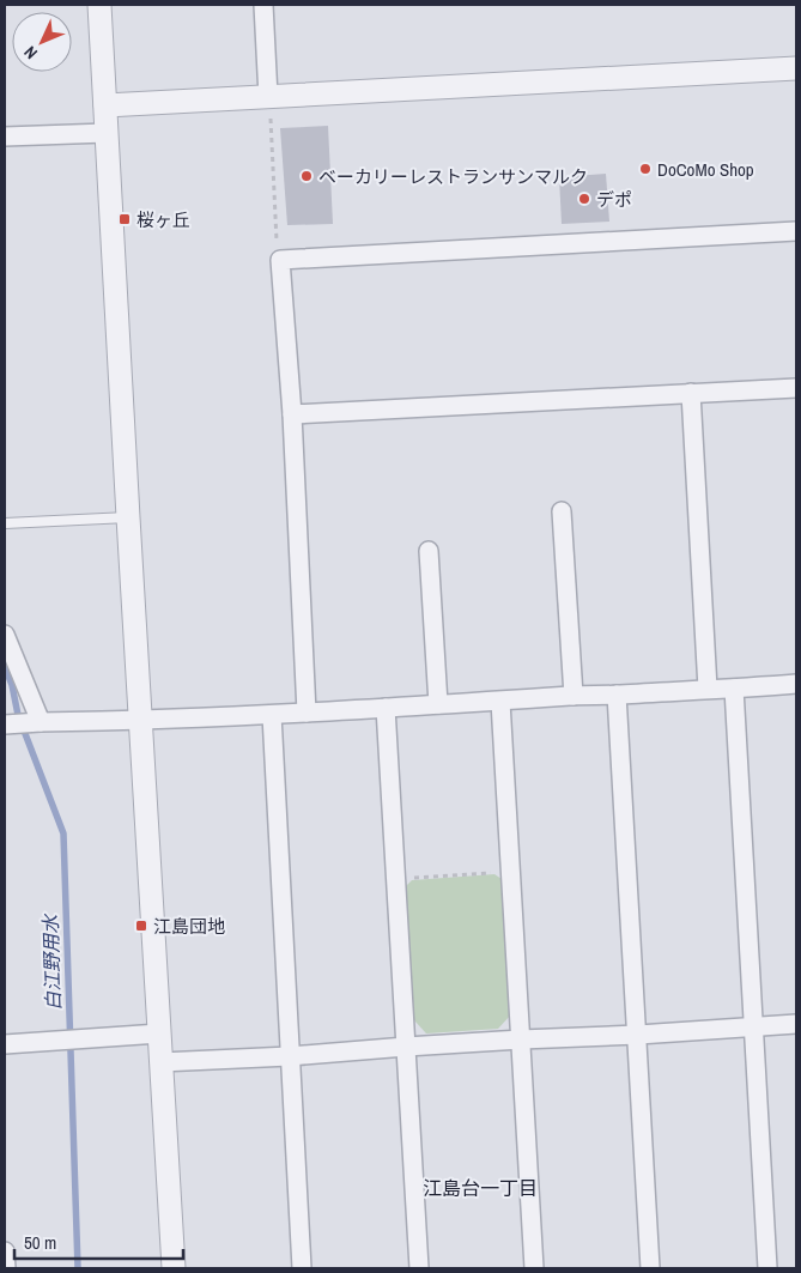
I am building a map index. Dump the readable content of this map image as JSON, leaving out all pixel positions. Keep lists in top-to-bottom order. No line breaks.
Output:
{"districts":["江島台一丁目"],"water":["白江野用水"],"places":{"other":["DoCoMo Shop","ベーカリーレストランサンマルク","デポ"],"transit":["桜ヶ丘","江島団地"]},"scale_bar":"50 m","north":"bottom left"}
